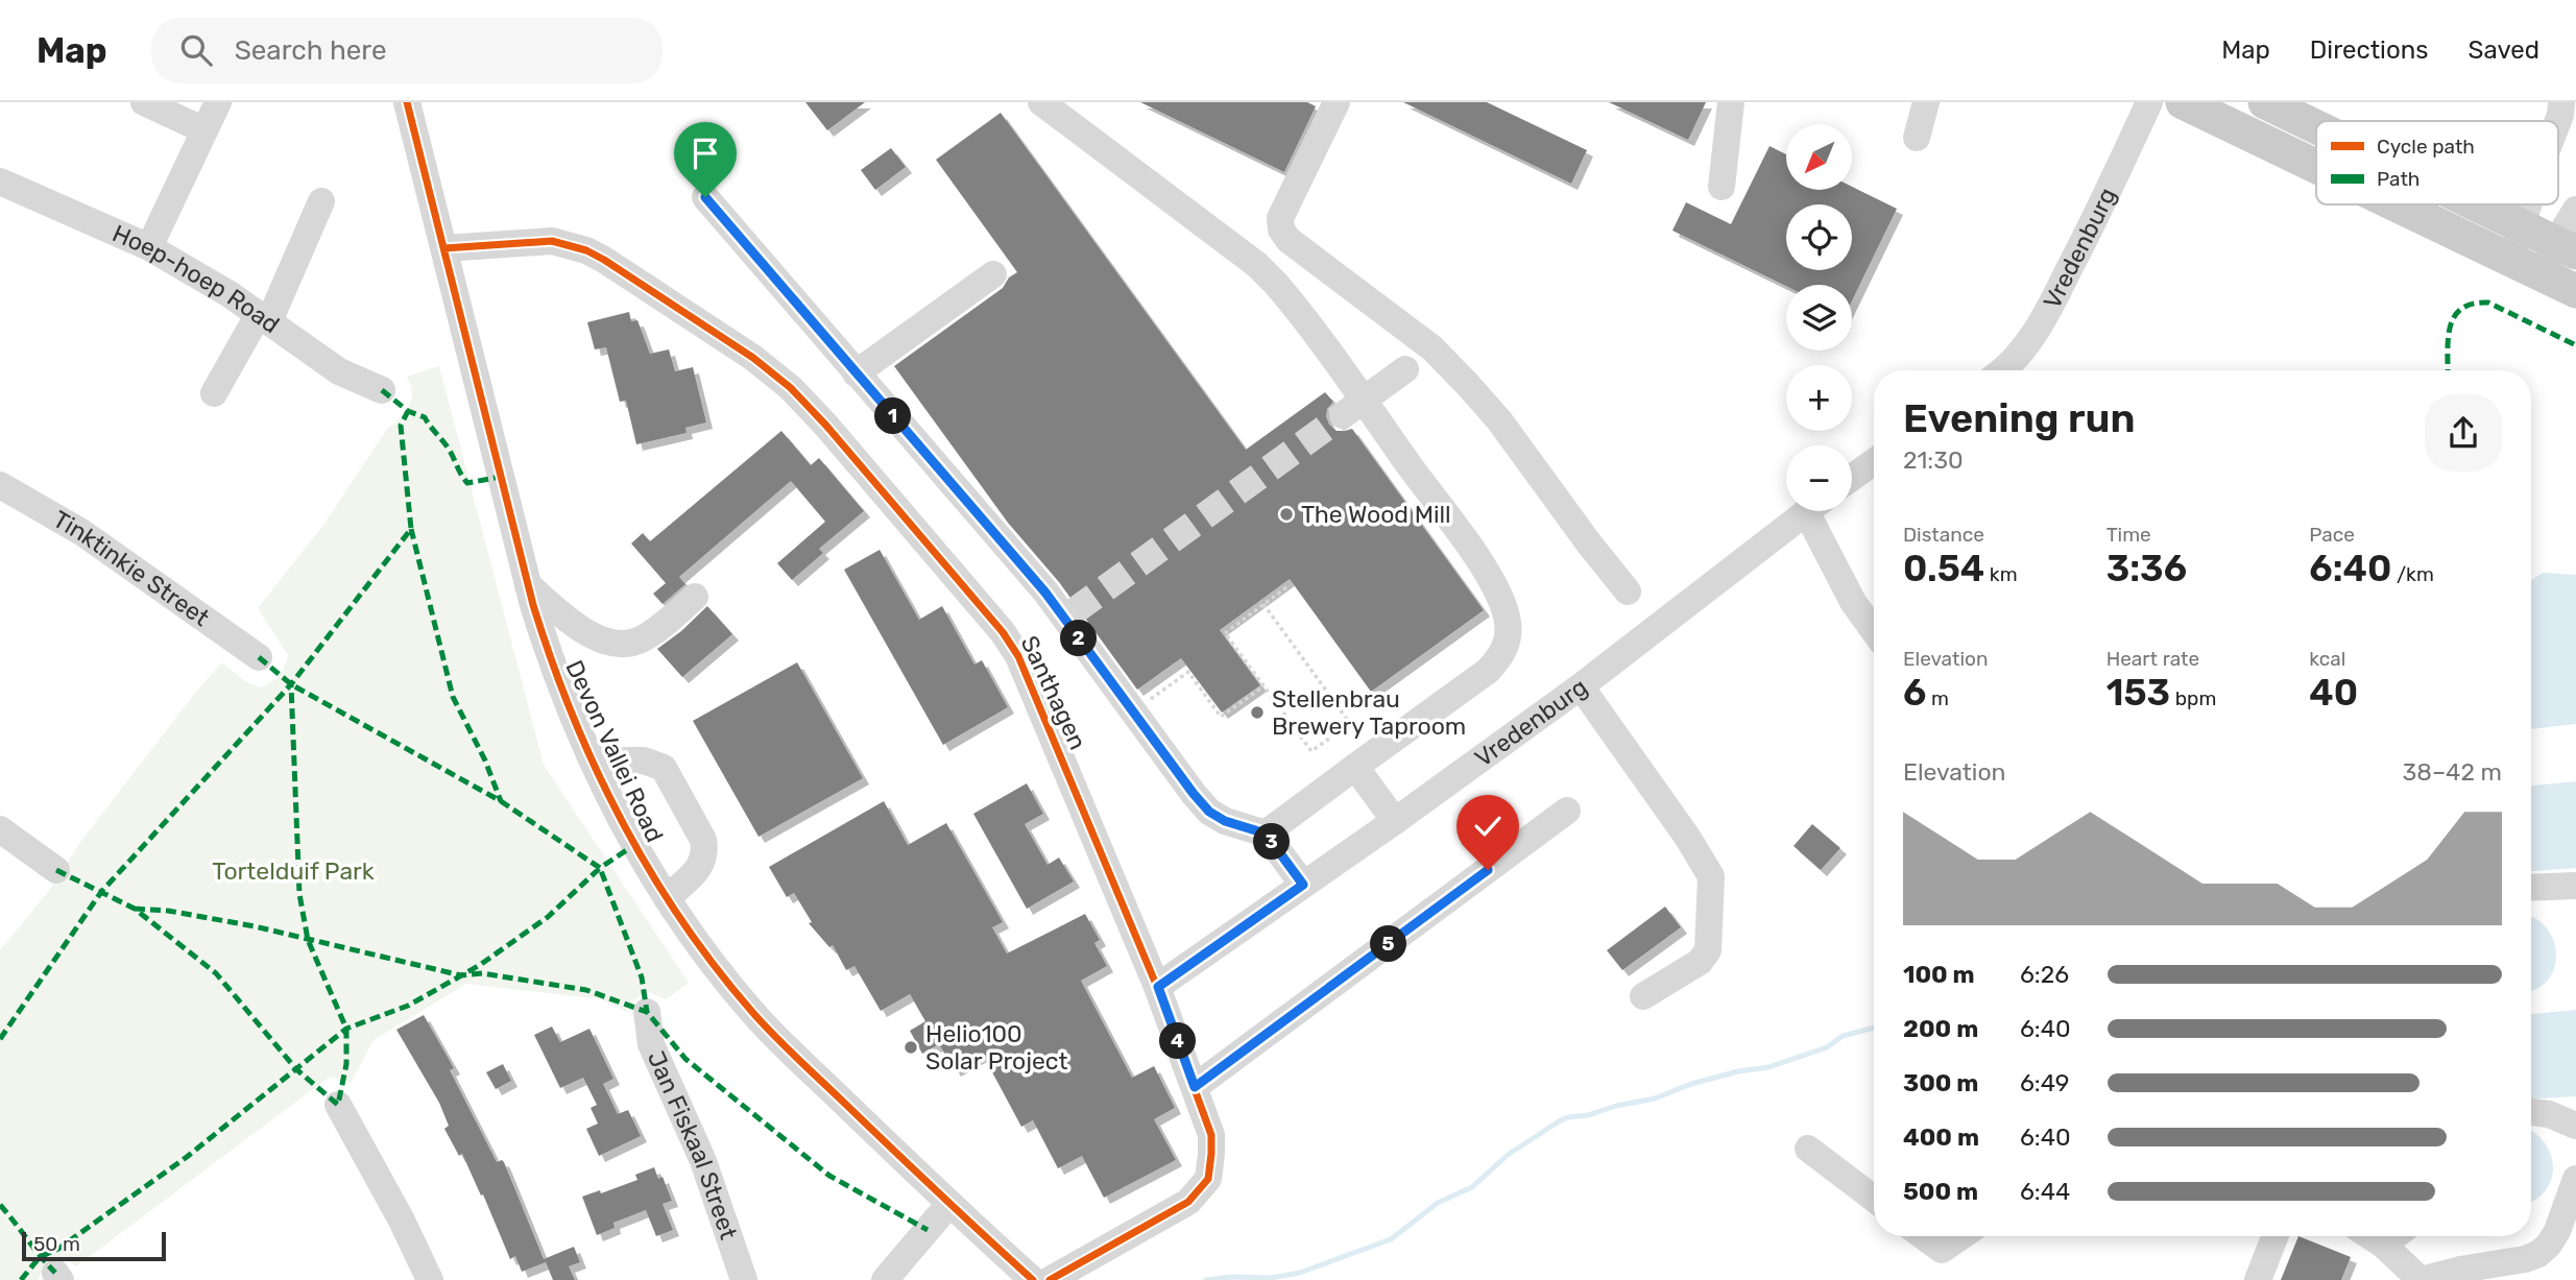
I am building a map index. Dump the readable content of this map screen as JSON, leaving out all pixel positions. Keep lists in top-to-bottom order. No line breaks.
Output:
{"streets":{"street":["Vredenburg","Hoep-hoep Road","Tinktinkie Street","Santhagen","Devon Vallei Road","Jan Fiskaal Street"]},"crossings":[["Vredenburg","Santhagen"],["Santhagen","Devon Vallei Road"]],"parks":["Tortelduif Park"],"places":["The Wood Mill","Stellenbrau Brewery Taproom","Helio100 Solar Project"],"legend":["Cycle path","Path"],"scale_bar":"50 m","north":"bottom left","page":{"header":"Map","search":"Search here","nav":["Map","Directions","Saved"],"map_buttons":["+","−"],"heading":["Evening run","21:30"],"pins":["1","2","3","5","4"],"stats":[["Distance","0.54 km"],["Time","3:36"],["Pace","6:40 /km"],["Elevation","6 m"],["Heart rate","153 bpm"],["kcal","40"]],"chart":["Elevation","38–42 m"],"list":[{"name":"100 m","note":"6:26"},{"name":"200 m","note":"6:40"},{"name":"300 m","note":"6:49"},{"name":"400 m","note":"6:40"},{"name":"500 m","note":"6:44"}],"scale":"50 m"}}
